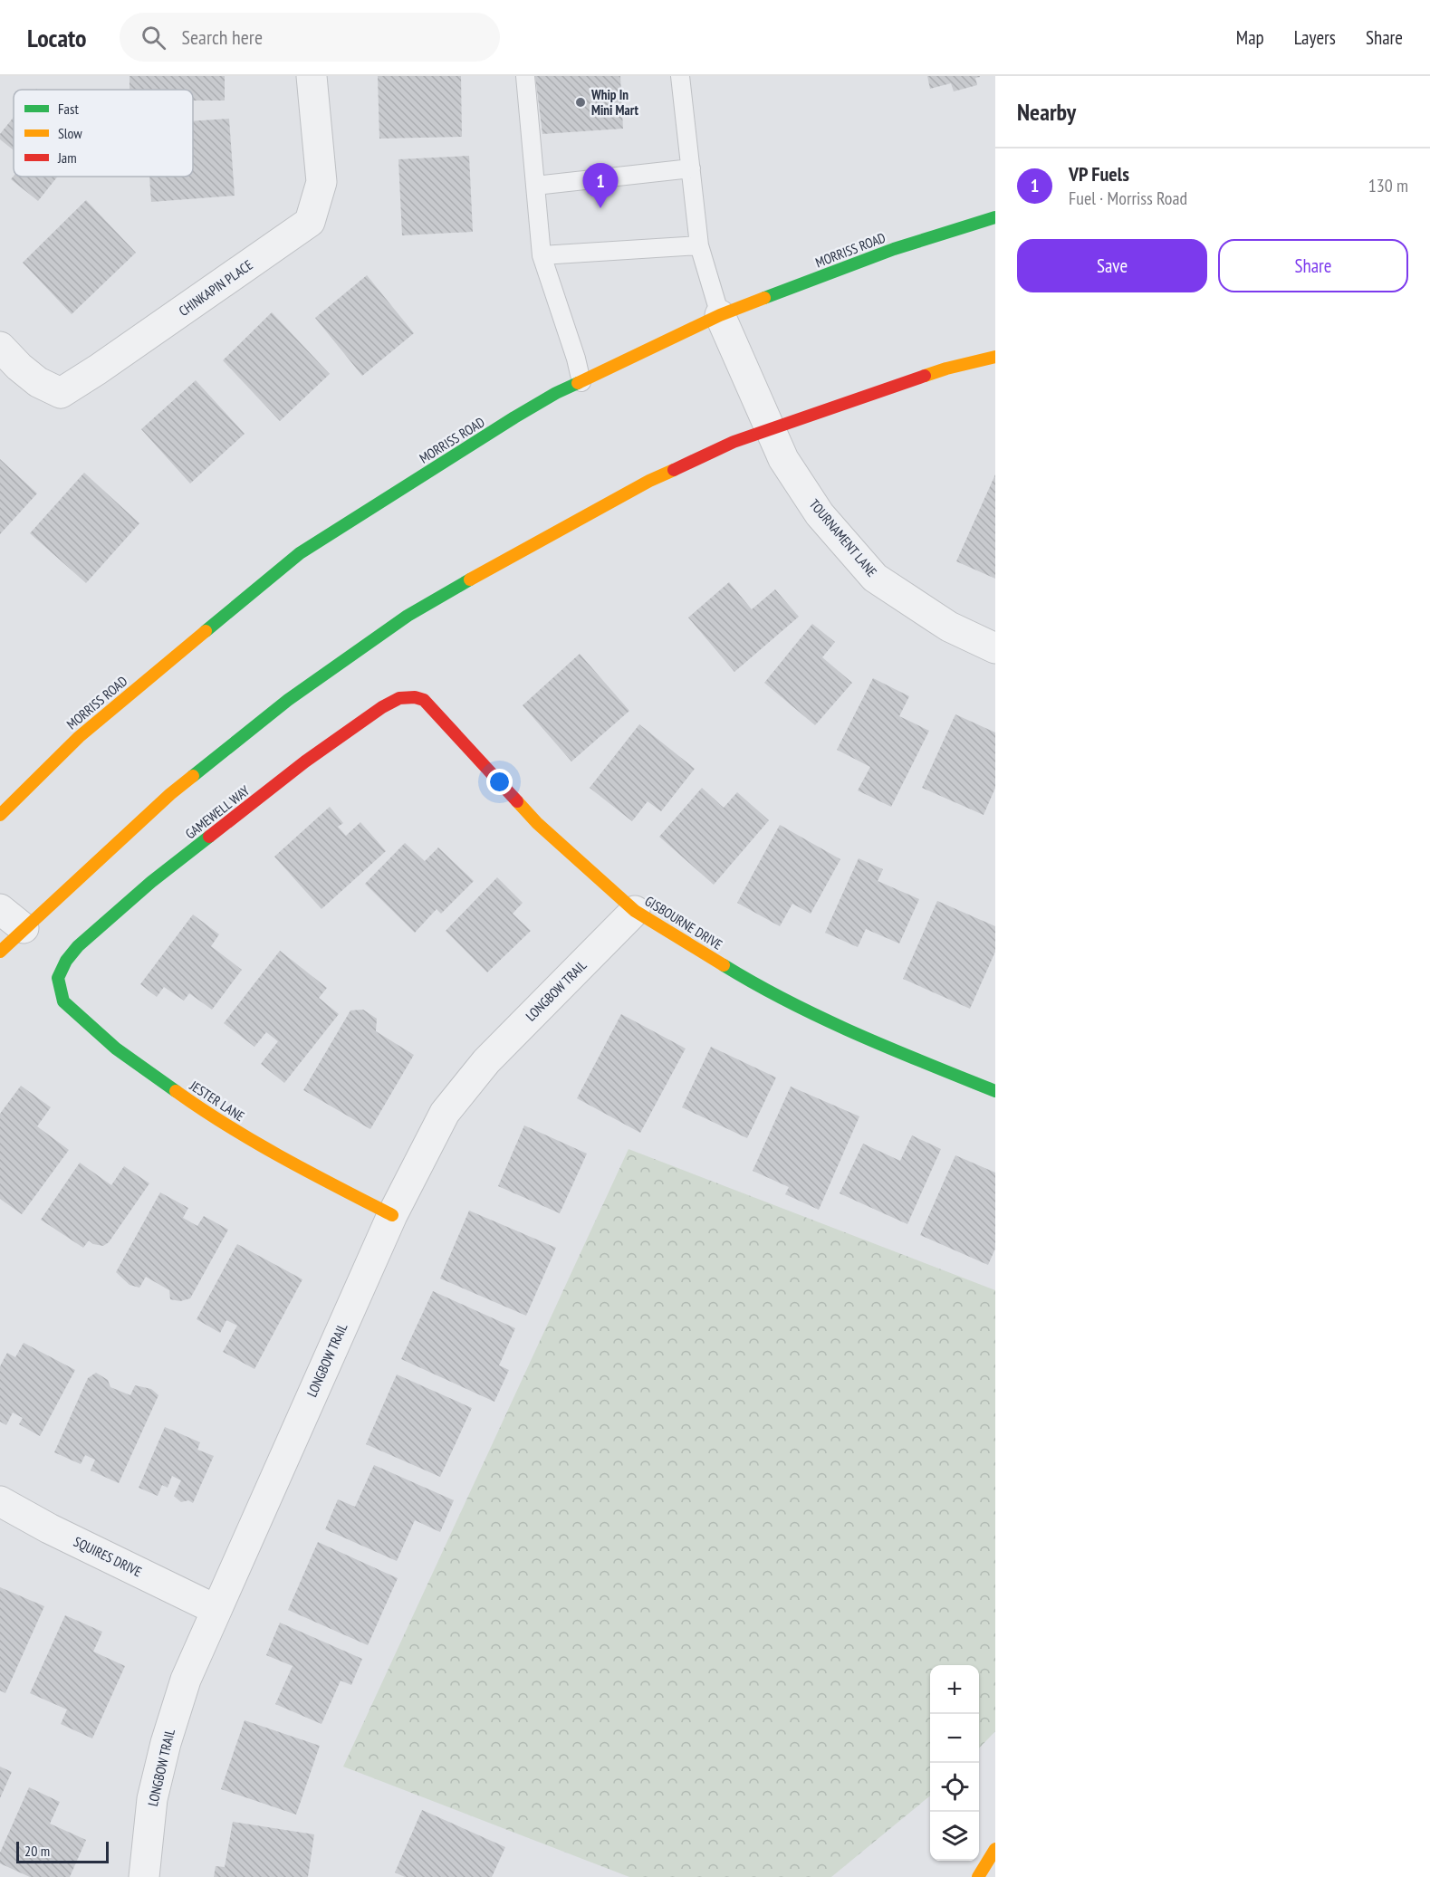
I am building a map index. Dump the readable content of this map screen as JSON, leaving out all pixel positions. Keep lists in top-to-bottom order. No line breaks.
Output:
{"streets":{"main road":["MORRISS ROAD","GAMEWELL WAY","GISBOURNE DRIVE","JESTER LANE"],"street":["CHINKAPIN PLACE","TOURNAMENT LANE","LONGBOW TRAIL","SQUIRES DRIVE"]},"crossings":[["MORRISS ROAD","TOURNAMENT LANE"],["GAMEWELL WAY","GISBOURNE DRIVE"],["GAMEWELL WAY","JESTER LANE"],["GISBOURNE DRIVE","LONGBOW TRAIL"],["LONGBOW TRAIL","JESTER LANE"],["LONGBOW TRAIL","SQUIRES DRIVE"]],"places":["Whip In Mini Mart"],"legend":["Fast","Slow","Jam"],"scale_bar":"20 m","page":{"header":"Locato","search":"Search here","nav":["Map","Layers","Share"],"heading":"Nearby","list":[{"mark":"1","name":"VP Fuels","note":"Fuel · Morriss Road","value":"130 m"}],"pins":"1","buttons":["Save","Share"],"map_buttons":["+","−"],"scale":"20 m"}}
